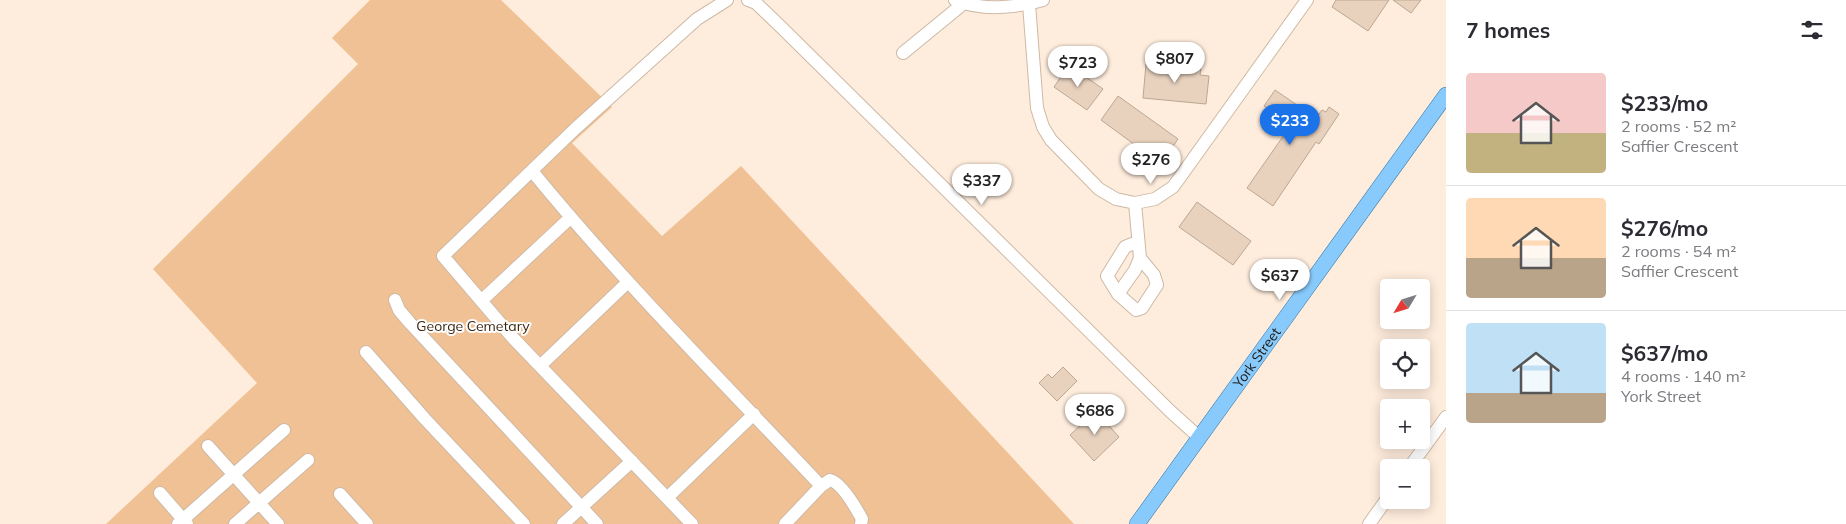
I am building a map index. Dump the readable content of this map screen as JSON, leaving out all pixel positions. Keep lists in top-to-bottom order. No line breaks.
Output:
{"streets":{"main road":["York Street"]},"parks":["George Cemetary"],"north":"bottom left","page":{"heading":"7 homes","price":["$807","$723","$233","$276","$337","$637","$686"],"list":[{"name":"$233/mo","note":"2 rooms · 52 m² · Saffier Crescent"},{"name":"$276/mo","note":"2 rooms · 54 m² · Saffier Crescent"},{"name":"$637/mo","note":"4 rooms · 140 m² · York Street"}],"map_buttons":["+","−"]}}
